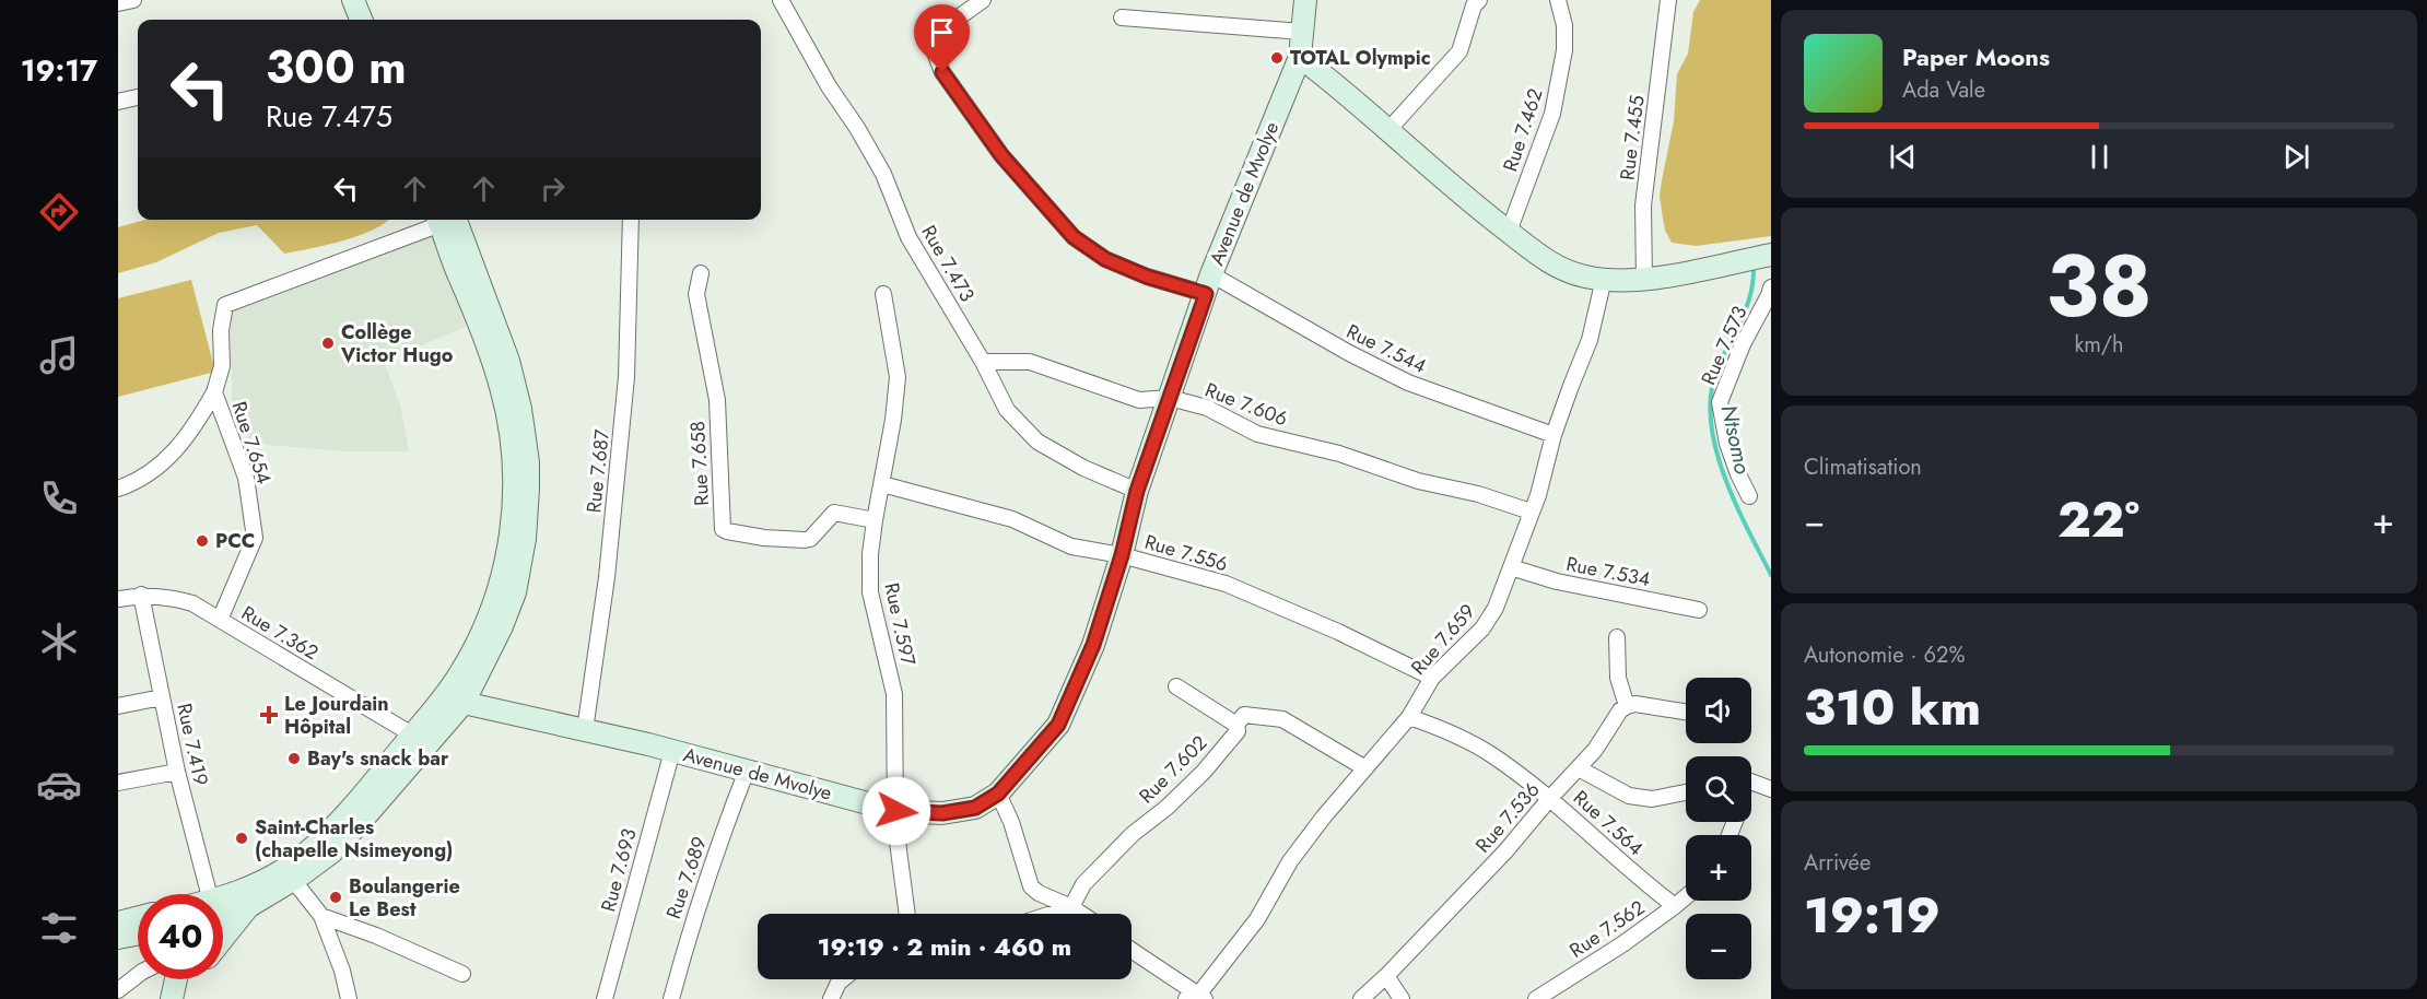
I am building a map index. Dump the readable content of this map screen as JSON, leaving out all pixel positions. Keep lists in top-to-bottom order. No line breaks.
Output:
{"streets":{"street":["Rue 7.462","Rue 7.455","Avenue de Mvolye","Rue 7.473","Rue 7.573","Rue 7.544","Rue 7.606","Rue 7.654","Rue 7.658","Rue 7.687","Rue 7.556","Rue 7.534","Rue 7.597","Rue 7.362","Rue 7.659","Rue 7.419","Rue 7.602","Rue 7.536","Rue 7.564","Rue 7.693","Rue 7.689","Rue 7.562"]},"crossings":[["Avenue de Mvolye","Rue 7.473"],["Avenue de Mvolye","Rue 7.544"],["Avenue de Mvolye","Rue 7.606"],["Avenue de Mvolye","Rue 7.687"],["Avenue de Mvolye","Rue 7.556"],["Avenue de Mvolye","Rue 7.597"],["Avenue de Mvolye","Rue 7.693"],["Avenue de Mvolye","Rue 7.689"],["Rue 7.473","Rue 7.606"],["Rue 7.544","Rue 7.659"],["Rue 7.606","Rue 7.659"],["Rue 7.654","Rue 7.362"],["Rue 7.658","Rue 7.597"],["Rue 7.556","Rue 7.597"],["Rue 7.556","Rue 7.659"],["Rue 7.534","Rue 7.659"],["Rue 7.362","Rue 7.419"],["Rue 7.659","Rue 7.564"],["Rue 7.536","Rue 7.564"],["Rue 7.564","Rue 7.562"]],"water":["Ntsomo"],"places":{"other":["TOTAL Olympic","Collège Victor Hugo","PCC","Bay's snack bar","Saint-Charles (chapelle Nsimeyong)","Boulangerie Le Best"],"health":["Le Jourdain Hôpital"]},"page":{"tabs":"19:17","turn":["300 m","Rue 7.475"],"song":["Paper Moons","Ada Vale"],"tile":[["38","km/h"],"Climatisation",["Autonomie · 62%","310 km"],["Arrivée","19:19"]],"heat":["−","22°","+"],"map_buttons":["+","−"],"limit":"40","trip":"19:19 · 2 min · 460 m"}}
